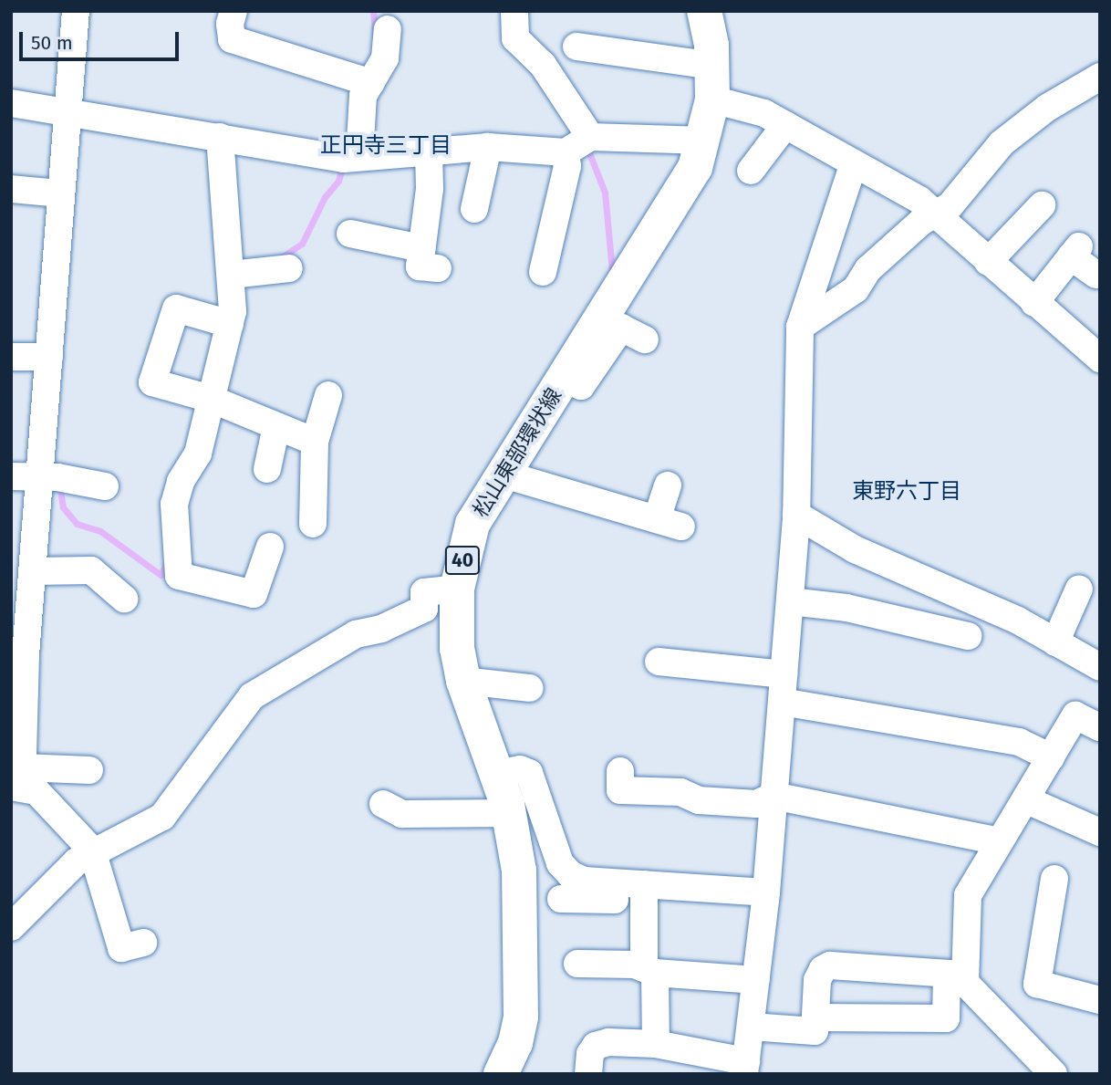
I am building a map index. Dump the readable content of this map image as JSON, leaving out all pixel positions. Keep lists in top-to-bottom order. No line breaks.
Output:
{"streets":{"main road":["松山東部環状線","40"]},"districts":["正円寺三丁目","東野六丁目"],"scale_bar":"50 m"}
